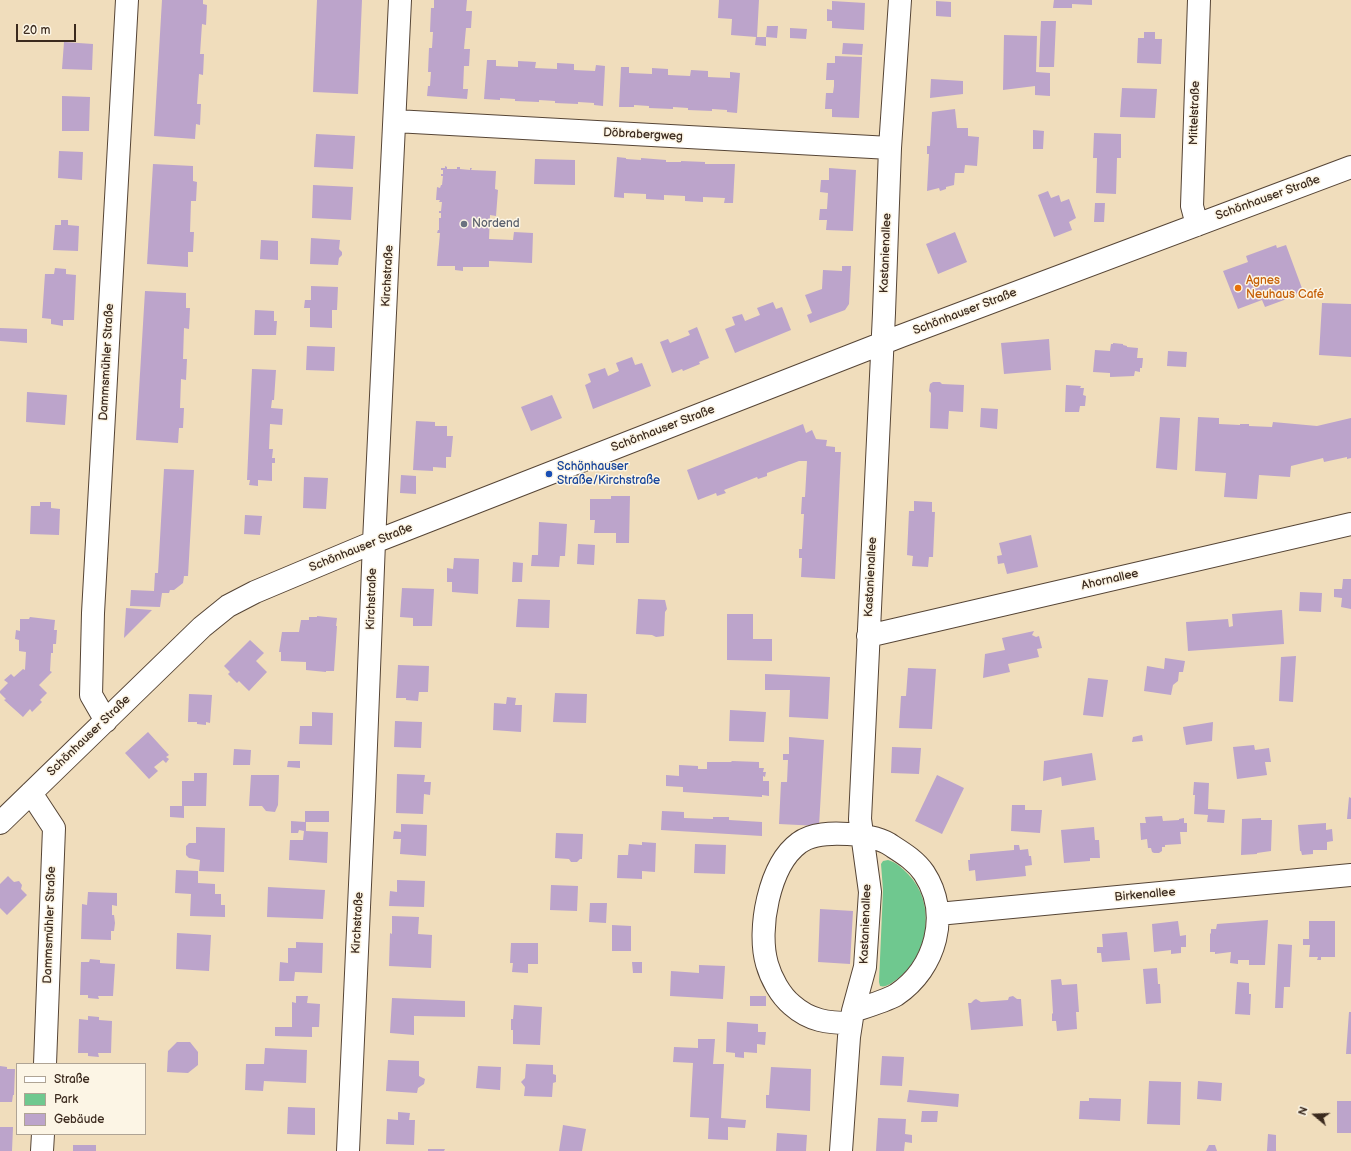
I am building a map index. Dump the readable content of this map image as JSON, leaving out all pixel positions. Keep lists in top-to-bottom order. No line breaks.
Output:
{"streets":{"street":["Mittelstraße","Döbrabergweg","Schönhauser Straße","Kastanienallee","Kirchstraße","Dammsmühler Straße","Ahornallee","Birkenallee"]},"crossings":[["Mittelstraße","Schönhauser Straße"],["Döbrabergweg","Kastanienallee"],["Döbrabergweg","Kirchstraße"],["Schönhauser Straße","Kastanienallee"],["Schönhauser Straße","Kirchstraße"],["Schönhauser Straße","Dammsmühler Straße"],["Kastanienallee","Ahornallee"]],"places":["Nordend","Agnes Neuhaus Café","Schönhauser Straße/Kirchstraße"],"legend":["Straße","Park","Gebäude"],"scale_bar":"20 m","north":"left"}
